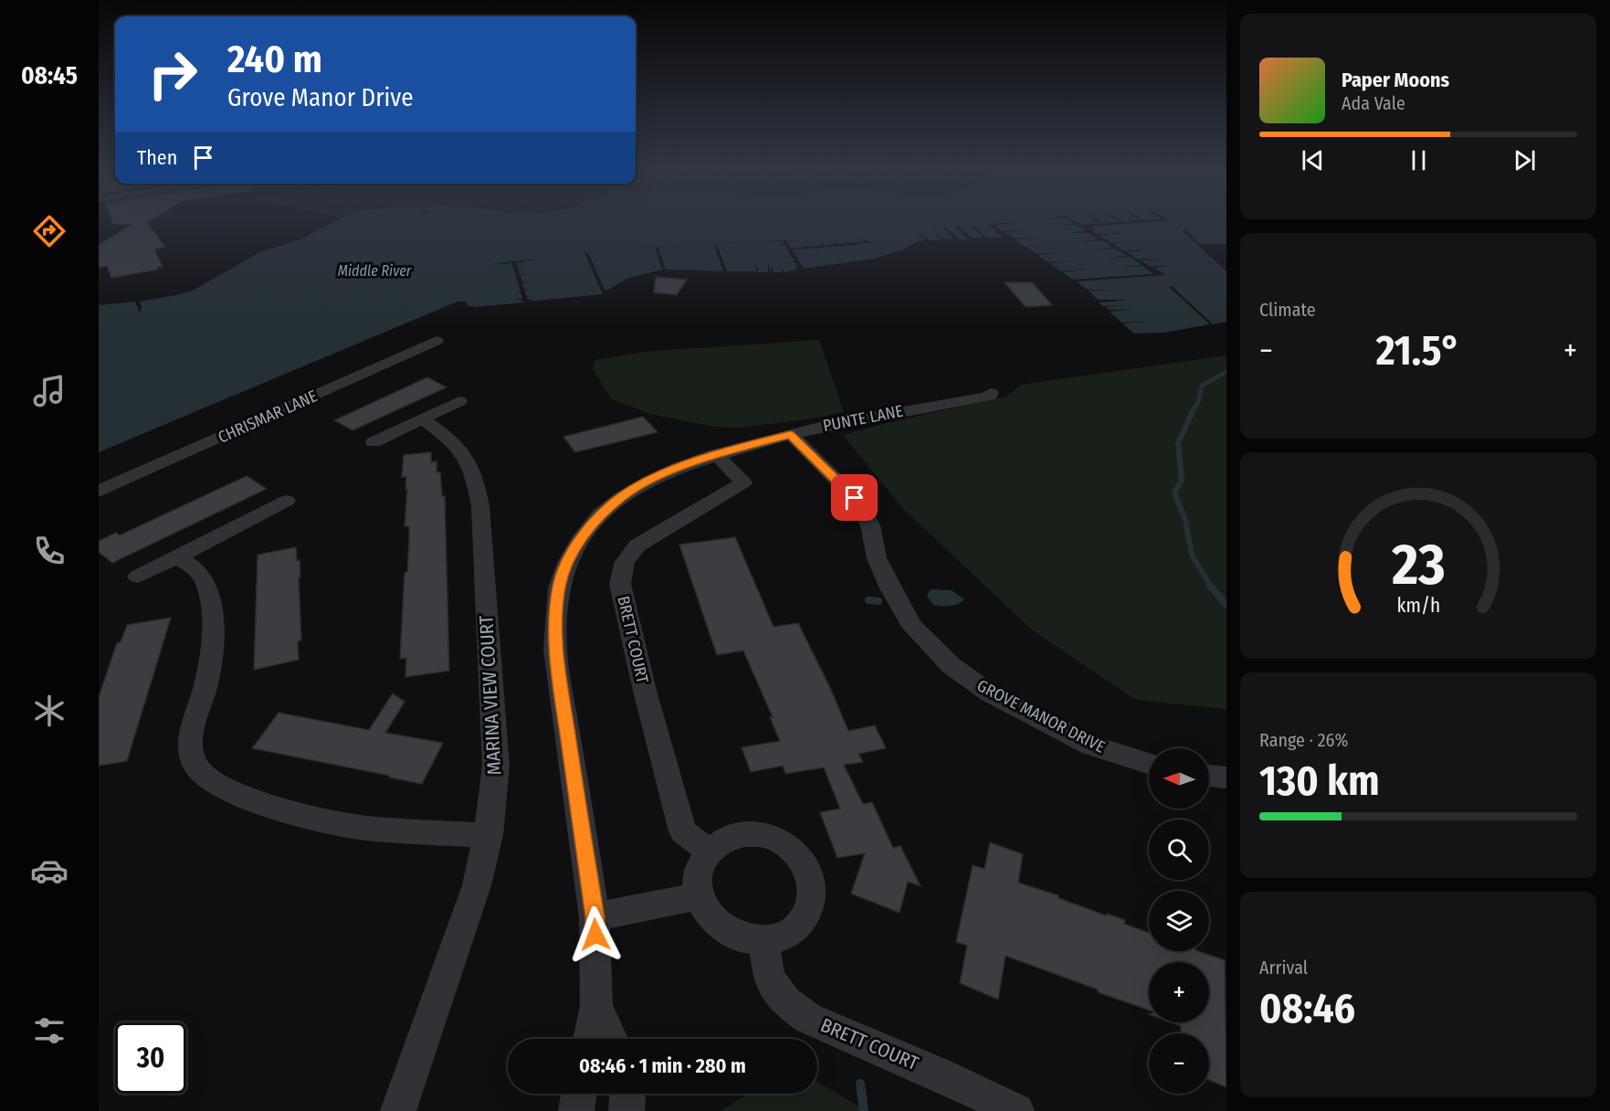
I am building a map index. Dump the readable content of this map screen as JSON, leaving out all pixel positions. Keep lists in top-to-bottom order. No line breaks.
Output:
{"streets":{"street":["CHRISMAR LANE","PUNTE LANE","BRETT COURT","MARINA VIEW COURT","GROVE MANOR DRIVE"]},"crossings":[["PUNTE LANE","BRETT COURT"],["PUNTE LANE","GROVE MANOR DRIVE"]],"water":["Middle River"],"north":"left","page":{"tabs":"08:45","turn":["240 m","Grove Manor Drive"],"song":["Paper Moons","Ada Vale"],"then":"Then","tile":["Climate",["Range · 26%","130 km"],["Arrival","08:46"]],"heat":["−","21.5°","+"],"map_buttons":["+","−"],"limit":"30","trip":"08:46 · 1 min · 280 m","gauge":["23","km/h"]}}
